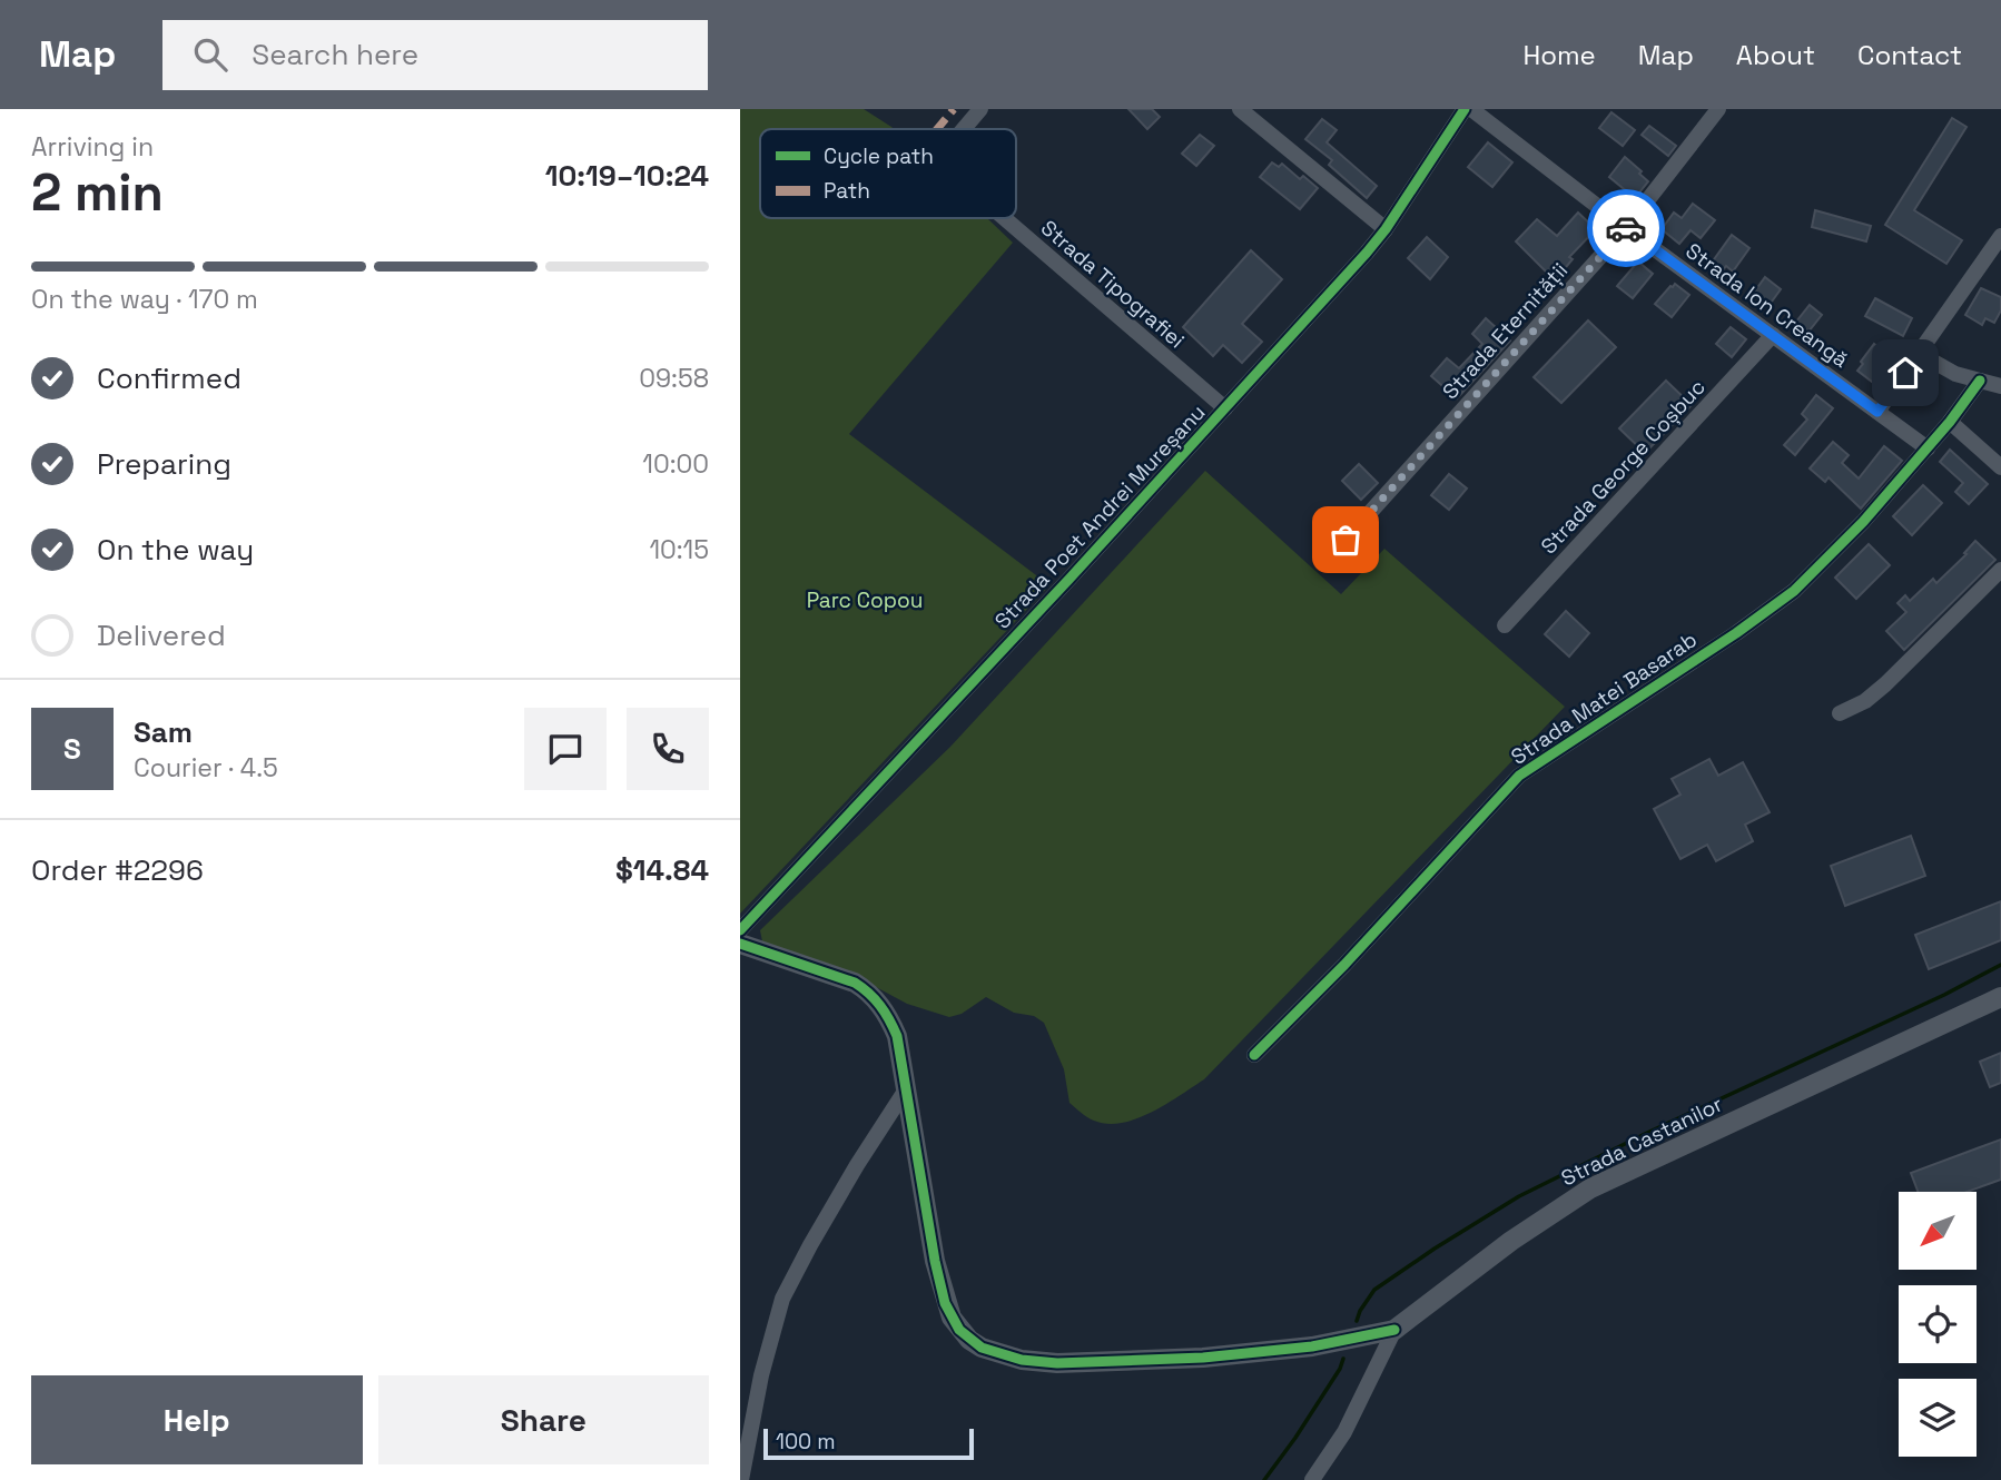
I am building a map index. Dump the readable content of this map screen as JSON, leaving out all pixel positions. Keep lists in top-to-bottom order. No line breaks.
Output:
{"streets":{"street":["Strada Tipografiei","Strada Ion Creangă","Strada Eternității","Strada George Coșbuc","Strada Poet Andrei Mureșanu","Strada Matei Basarab","Strada Castanilor"]},"crossings":[["Strada Tipografiei","Strada Poet Andrei Mureșanu"],["Strada Ion Creangă","Strada Eternității"],["Strada Ion Creangă","Strada George Coșbuc"],["Strada Ion Creangă","Strada Matei Basarab"]],"parks":["Parc Copou"],"legend":["Cycle path","Path"],"scale_bar":"100 m","north":"bottom left","page":{"header":"Map","search":"Search here","nav":["Home","Map","About","Contact"],"heading":["2 min","Arriving in","10:19–10:24"],"panel":["Sam","Courier · 4.5","Order #2296","$14.84"],"bar":"On the way · 170 m","list":[["Confirmed","09:58"],["Preparing","10:00"],["On the way","10:15"],"Delivered"],"round":"S","buttons":["Help","Share"],"scale":"100 m"}}
